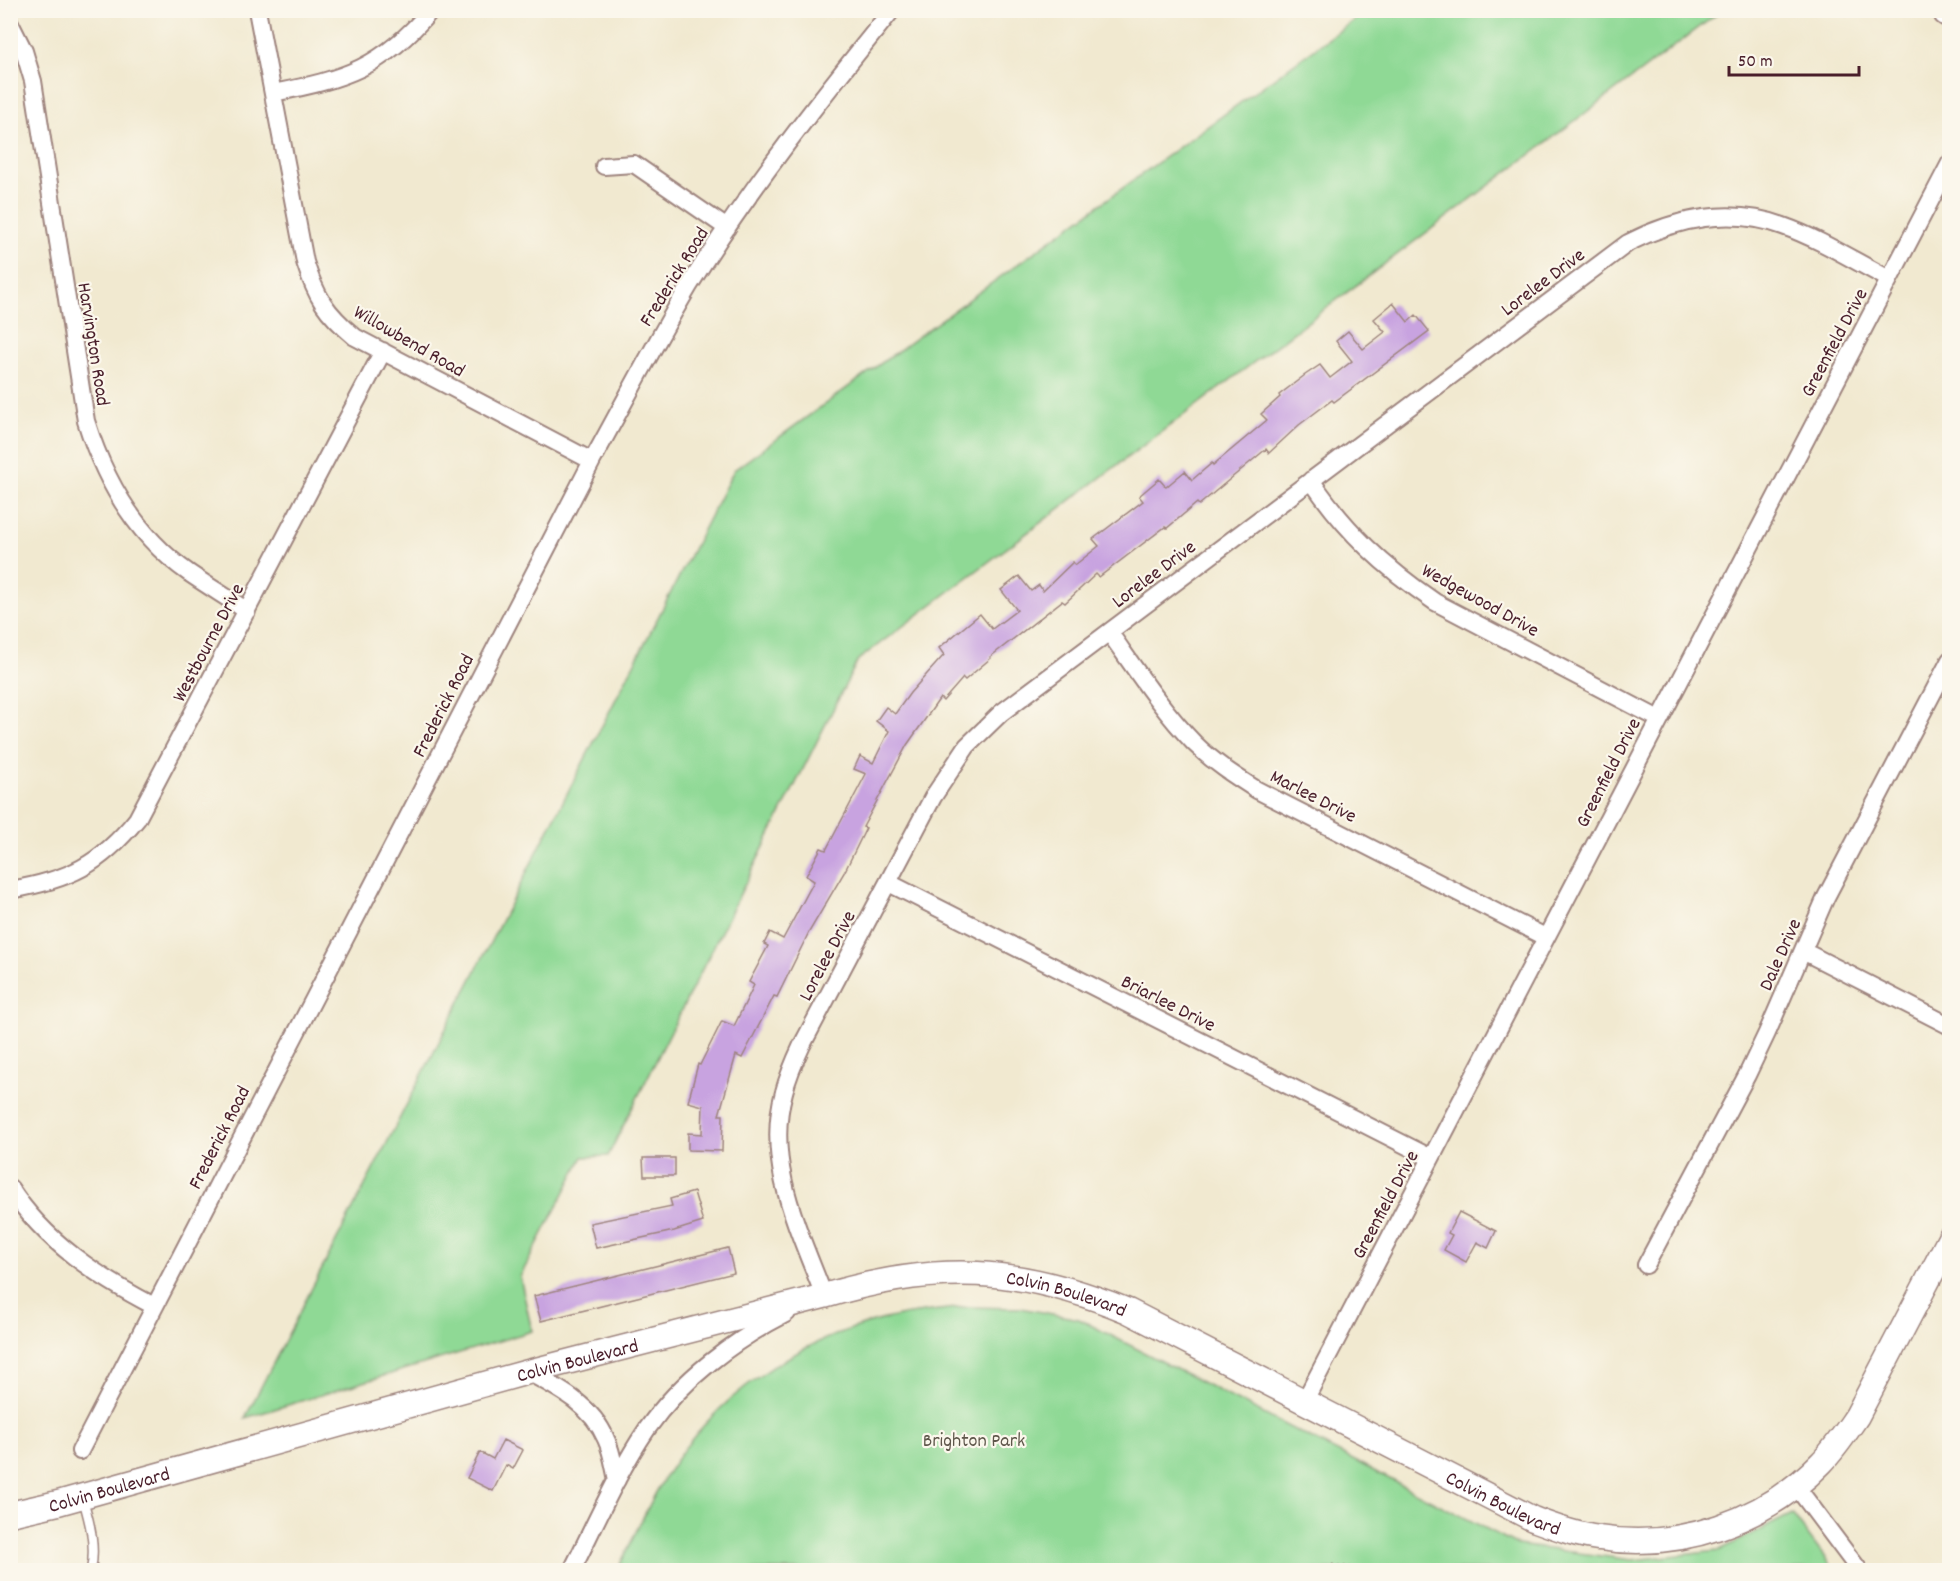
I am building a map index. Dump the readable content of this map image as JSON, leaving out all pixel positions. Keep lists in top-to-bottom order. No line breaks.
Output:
{"streets":{"street":["Frederick Road","Lorelee Drive","Willowbend Road","Greenfield Drive","Harvington Road","Wedgewood Drive","Westbourne Drive","Marlee Drive","Dale Drive","Briarlee Drive","Colvin Boulevard"]},"crossings":[["Frederick Road","Willowbend Road"],["Lorelee Drive","Greenfield Drive"],["Lorelee Drive","Wedgewood Drive"],["Lorelee Drive","Marlee Drive"],["Lorelee Drive","Briarlee Drive"],["Lorelee Drive","Colvin Boulevard"],["Willowbend Road","Westbourne Drive"],["Greenfield Drive","Wedgewood Drive"],["Greenfield Drive","Marlee Drive"],["Greenfield Drive","Briarlee Drive"],["Greenfield Drive","Colvin Boulevard"],["Harvington Road","Westbourne Drive"]],"parks":["Brighton Park"],"scale_bar":"50 m"}
